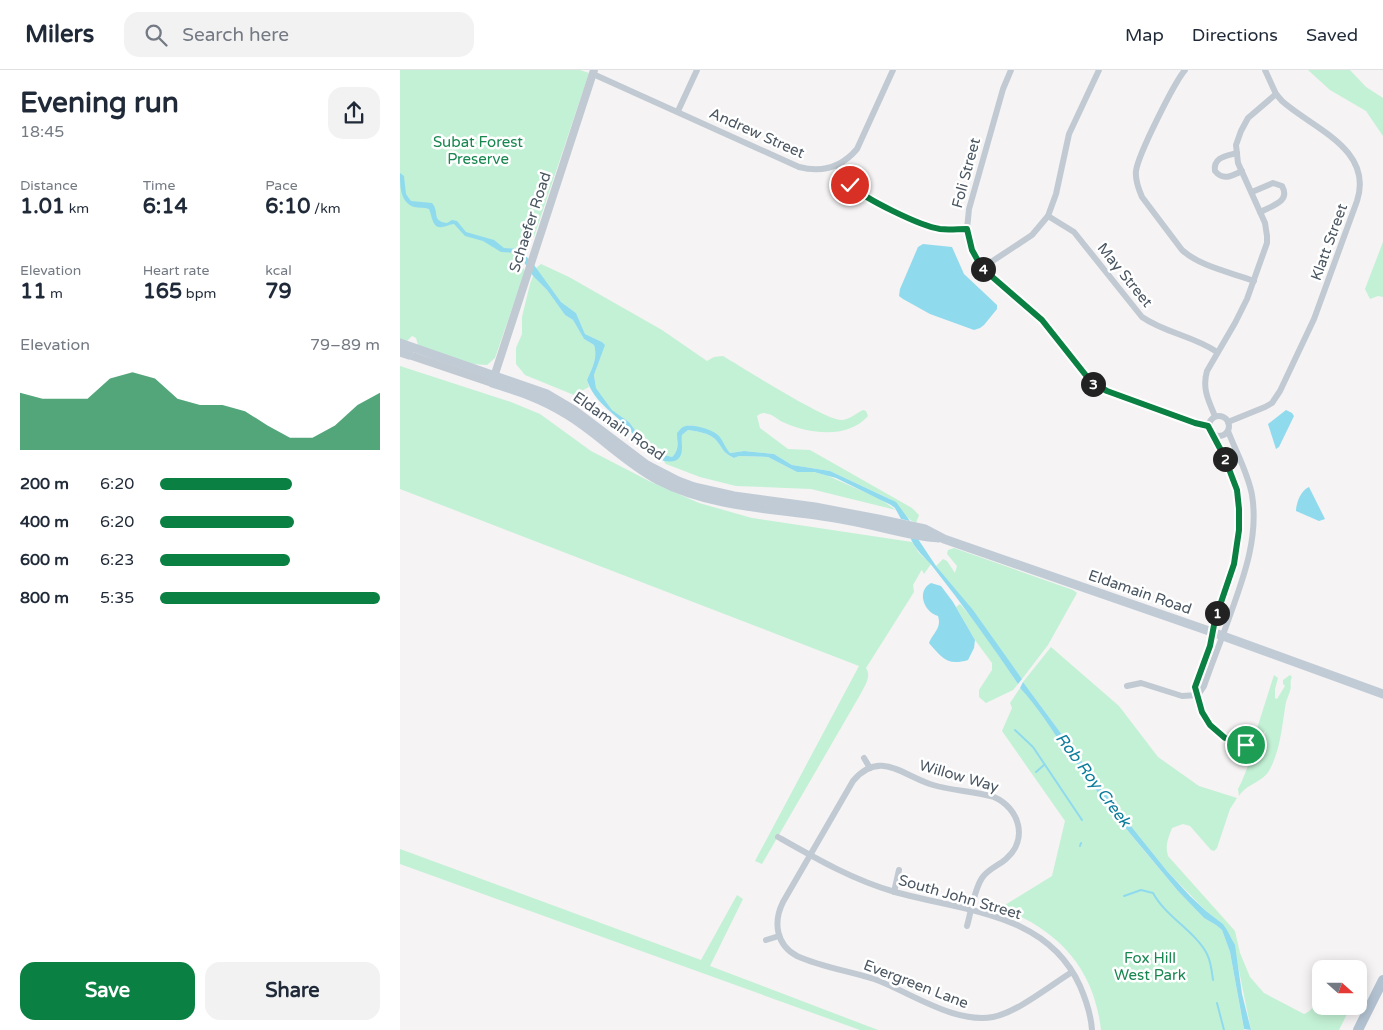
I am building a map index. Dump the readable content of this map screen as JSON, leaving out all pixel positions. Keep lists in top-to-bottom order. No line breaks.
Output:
{"streets":{"main road":["Eldamain Road"],"street":["Andrew Street","Foli Street","Schaefer Road","Klatt Street","May Street","Willow Way","South John Street","Evergreen Lane"]},"crossings":[["Andrew Street","Schaefer Road"],["Foli Street","Klatt Street"],["Schaefer Road","Eldamain Road"],["Willow Way","South John Street"],["South John Street","Evergreen Lane"]],"water":["Rob Roy Creek"],"parks":["Subat Forest Preserve","Fox Hill West Park"],"north":"right","page":{"header":"Milers","search":"Search here","nav":["Map","Directions","Saved"],"heading":["Evening run","18:45"],"stats":[["Distance","1.01 km"],["Time","6:14"],["Pace","6:10 /km"],["Elevation","11 m"],["Heart rate","165 bpm"],["kcal","79"]],"pins":["4","3","2","1"],"chart":["Elevation","79–89 m"],"list":[{"name":"200 m","note":"6:20"},{"name":"400 m","note":"6:20"},{"name":"600 m","note":"6:23"},{"name":"800 m","note":"5:35"}],"buttons":["Save","Share"]}}
